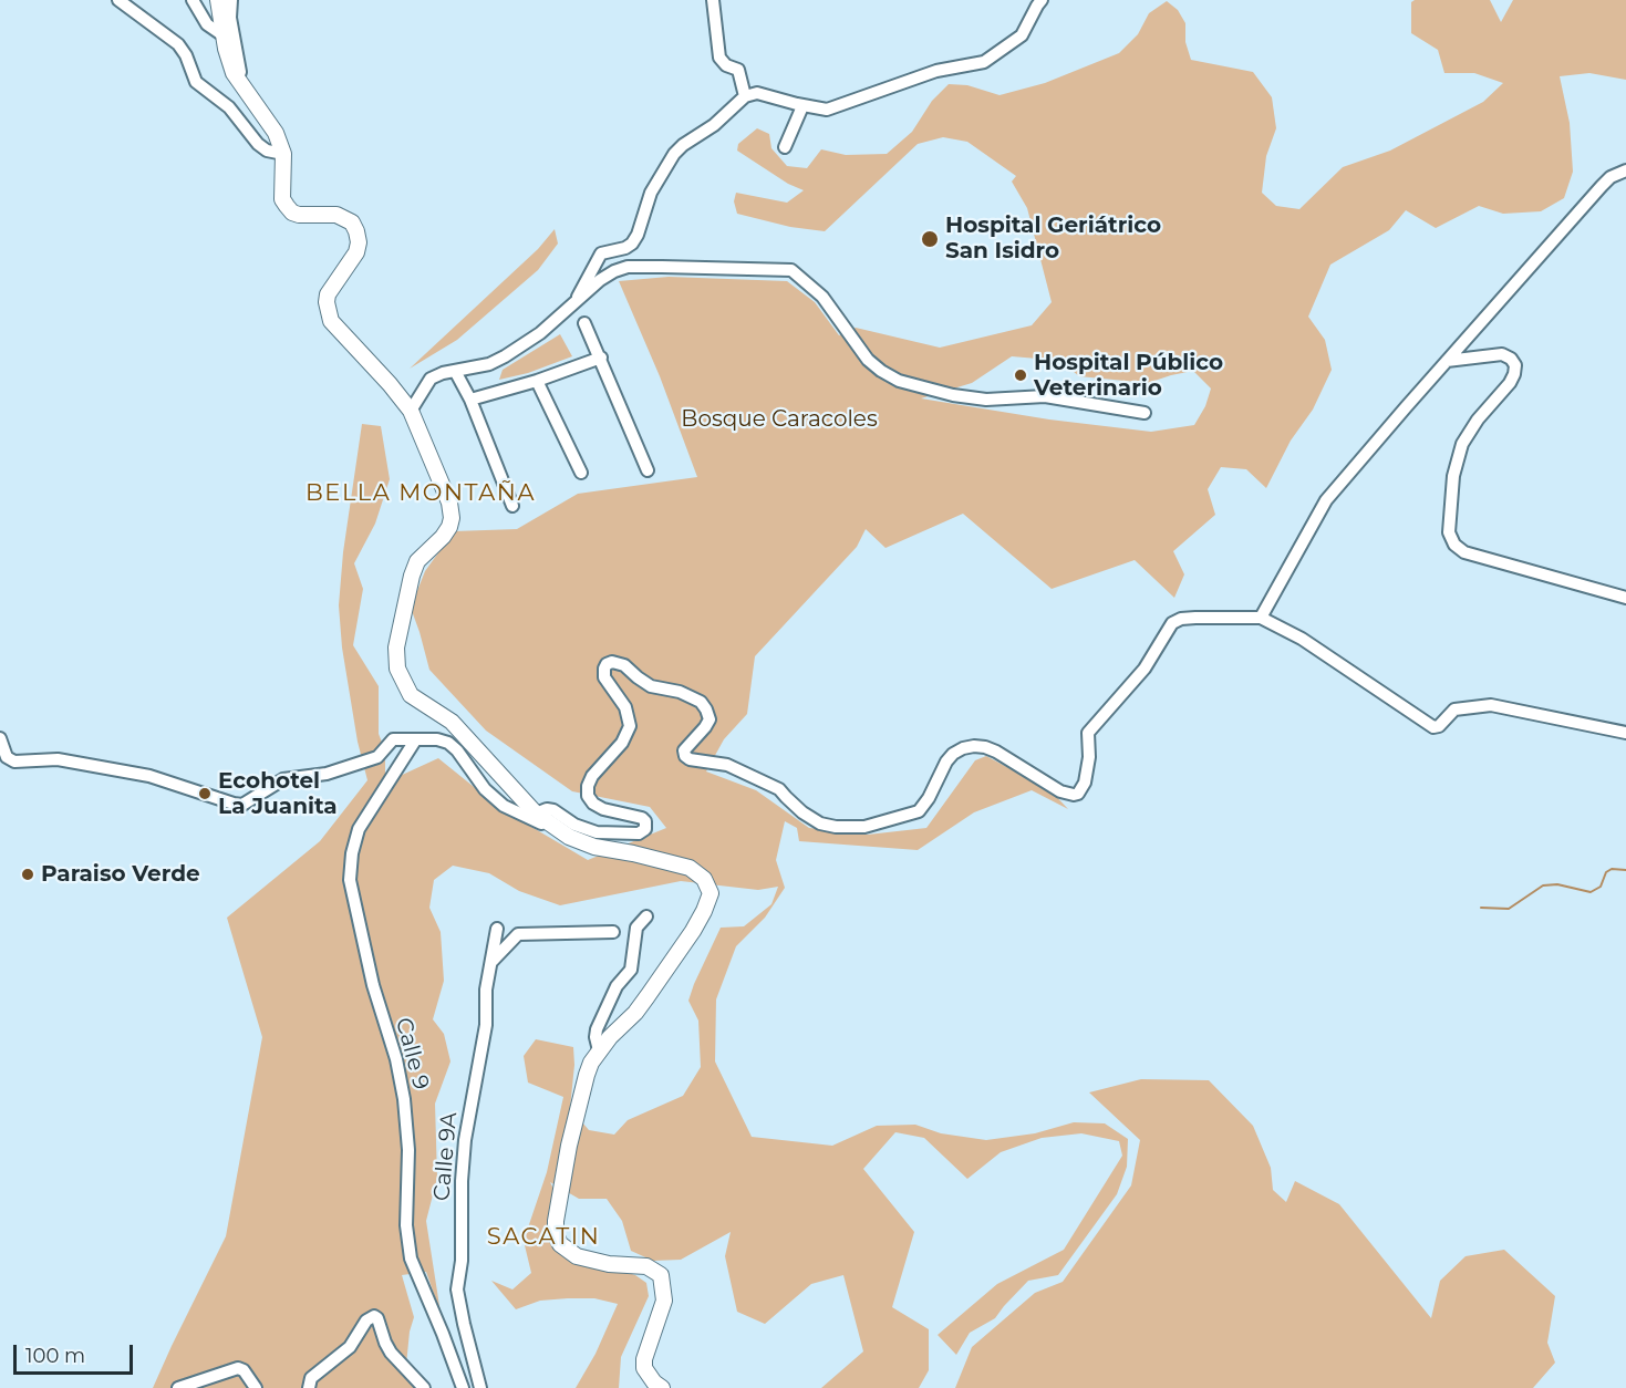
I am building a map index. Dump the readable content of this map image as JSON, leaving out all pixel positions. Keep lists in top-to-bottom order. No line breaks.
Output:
{"streets":{"street":["Calle 9","Calle 9A"]},"districts":["BELLA MONTAÑA","SACATIN"],"parks":["Bosque Caracoles"],"places":["Hospital Geriátrico San Isidro","Hospital Público Veterinario","Ecohotel La Juanita","Paraiso Verde"],"scale_bar":"100 m"}
